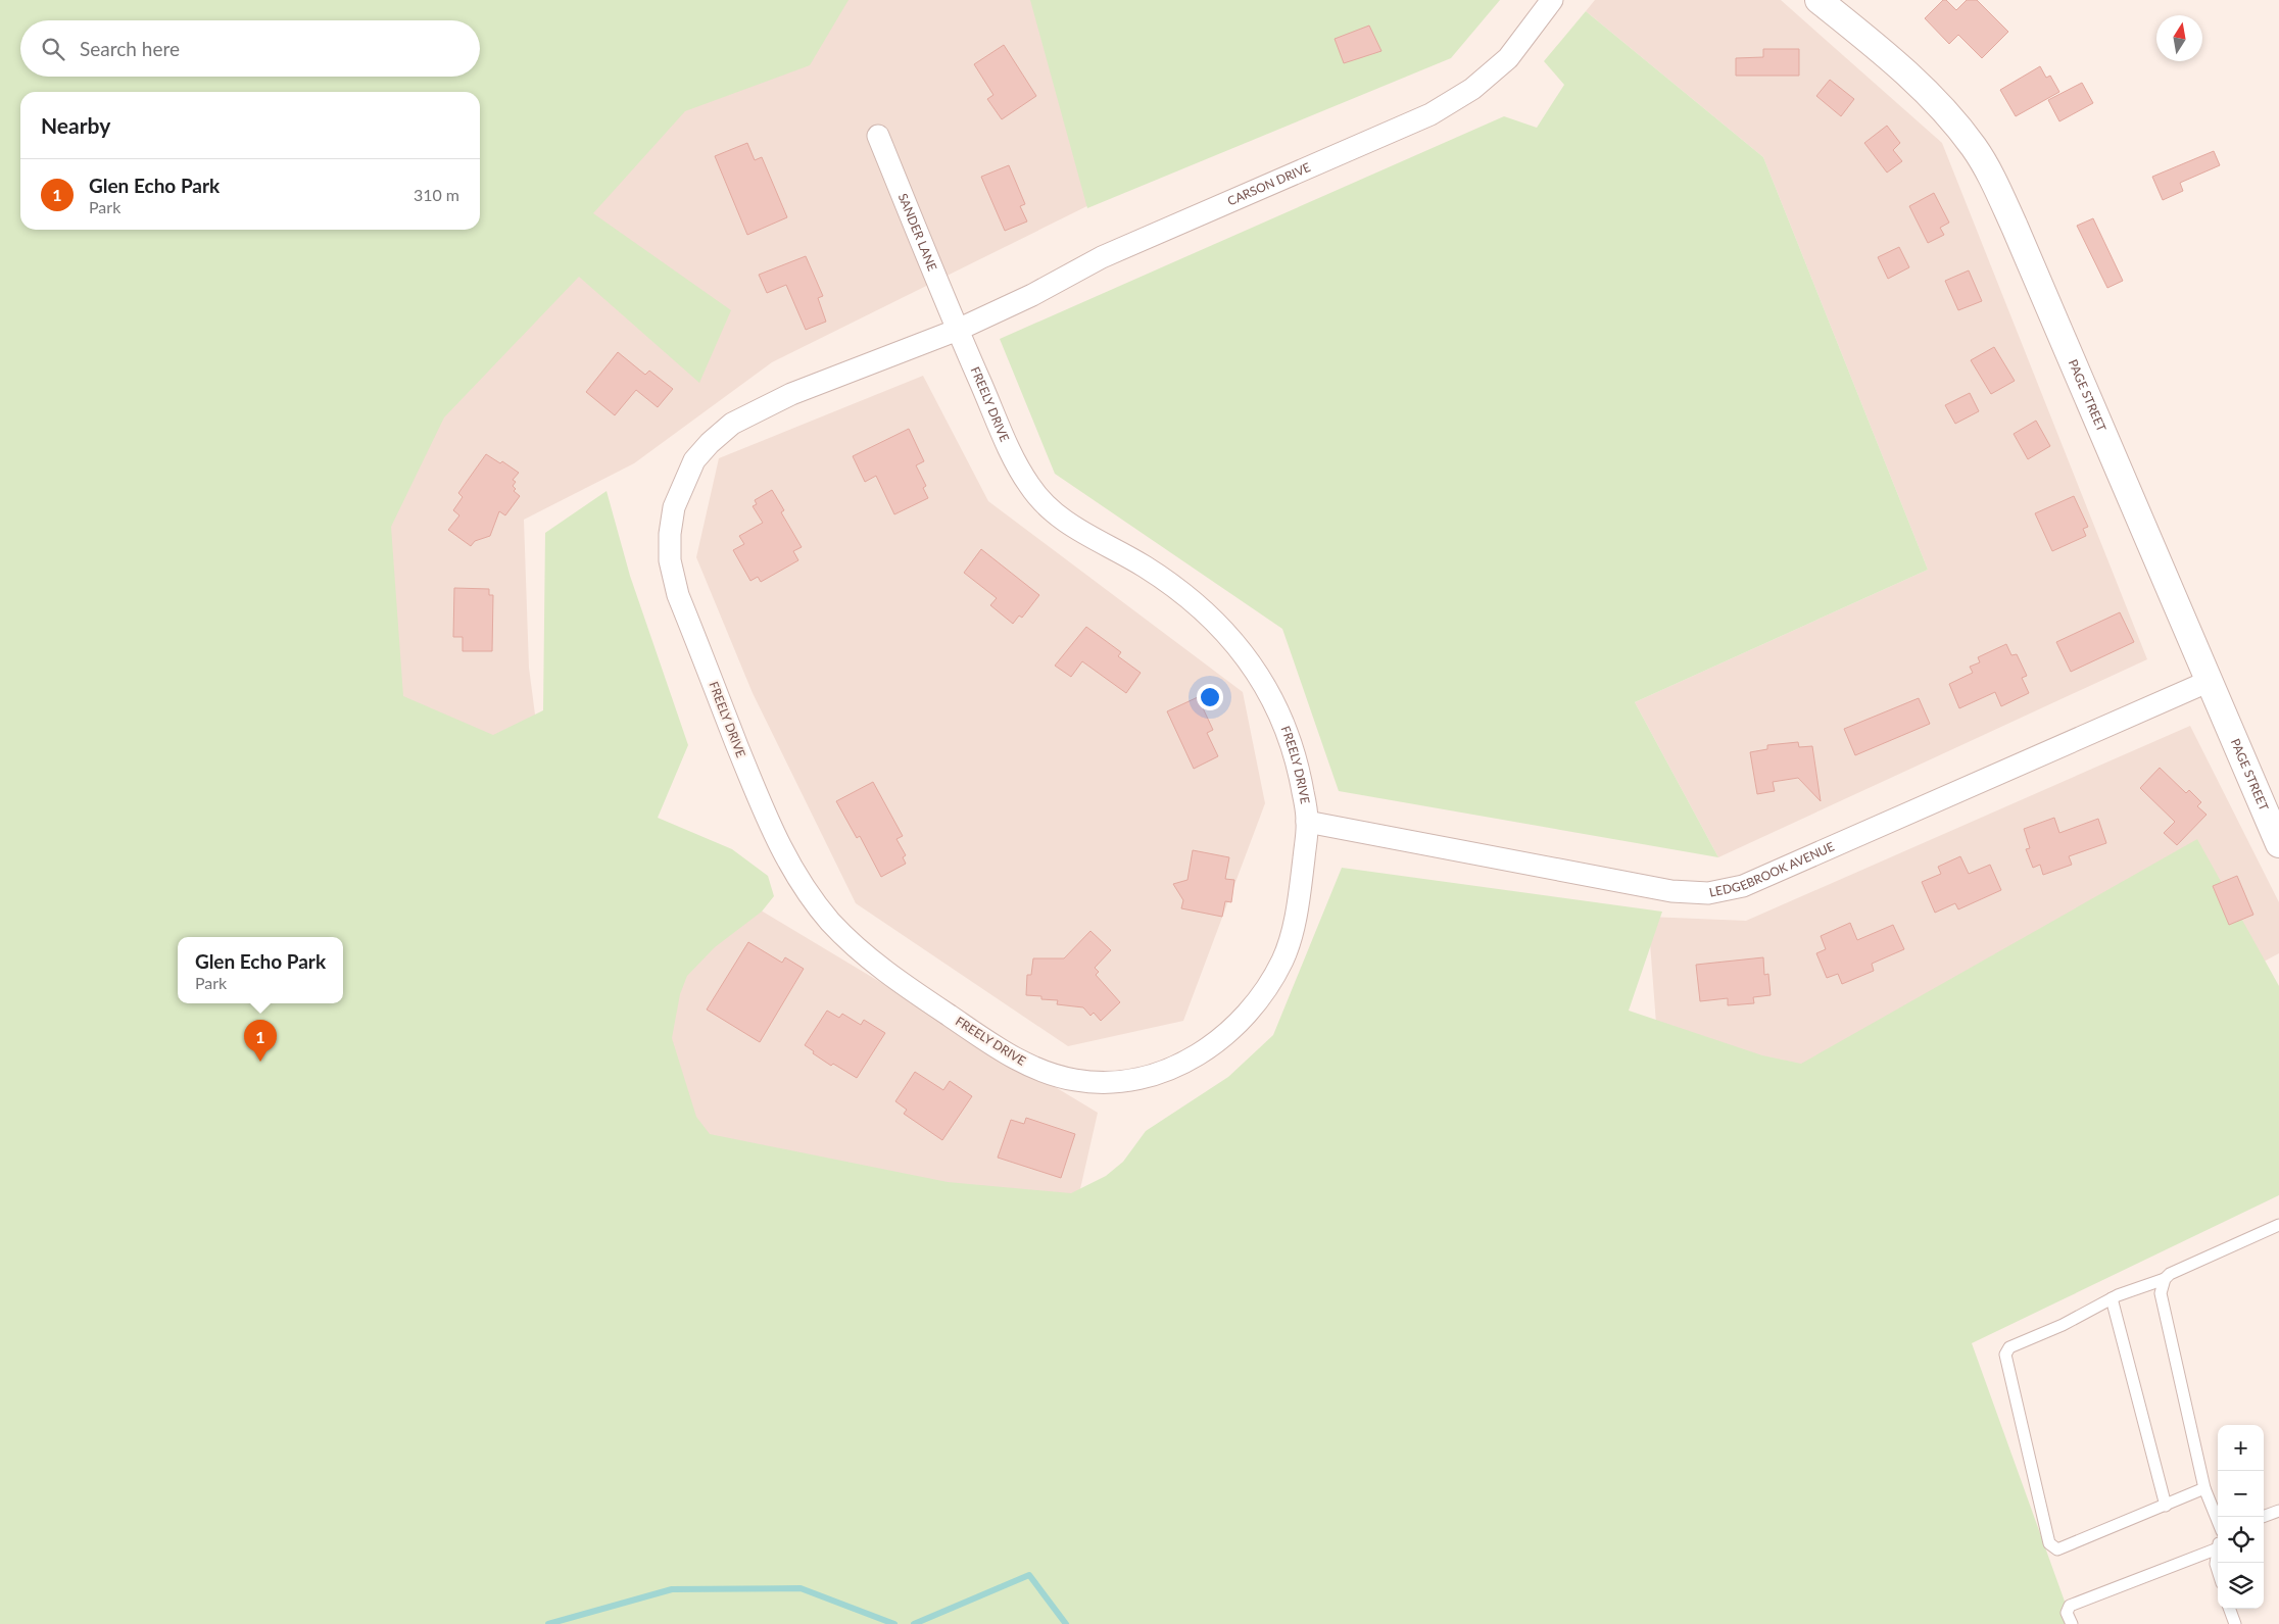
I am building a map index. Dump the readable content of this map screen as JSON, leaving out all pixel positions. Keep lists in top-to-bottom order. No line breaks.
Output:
{"streets":{"street":["CARSON DRIVE","SANDER LANE","PAGE STREET","FREELY DRIVE","LEDGEBROOK AVENUE"]},"crossings":[["CARSON DRIVE","SANDER LANE"],["CARSON DRIVE","FREELY DRIVE"],["SANDER LANE","FREELY DRIVE"],["PAGE STREET","LEDGEBROOK AVENUE"],["FREELY DRIVE","LEDGEBROOK AVENUE"]],"north":"top","page":{"search":"Search here","heading":"Nearby","list":[{"mark":"1","name":"Glen Echo Park","note":"Park","value":"310 m"}],"popup":["Glen Echo Park","Park"],"pins":"1","map_buttons":["+","−"]}}
